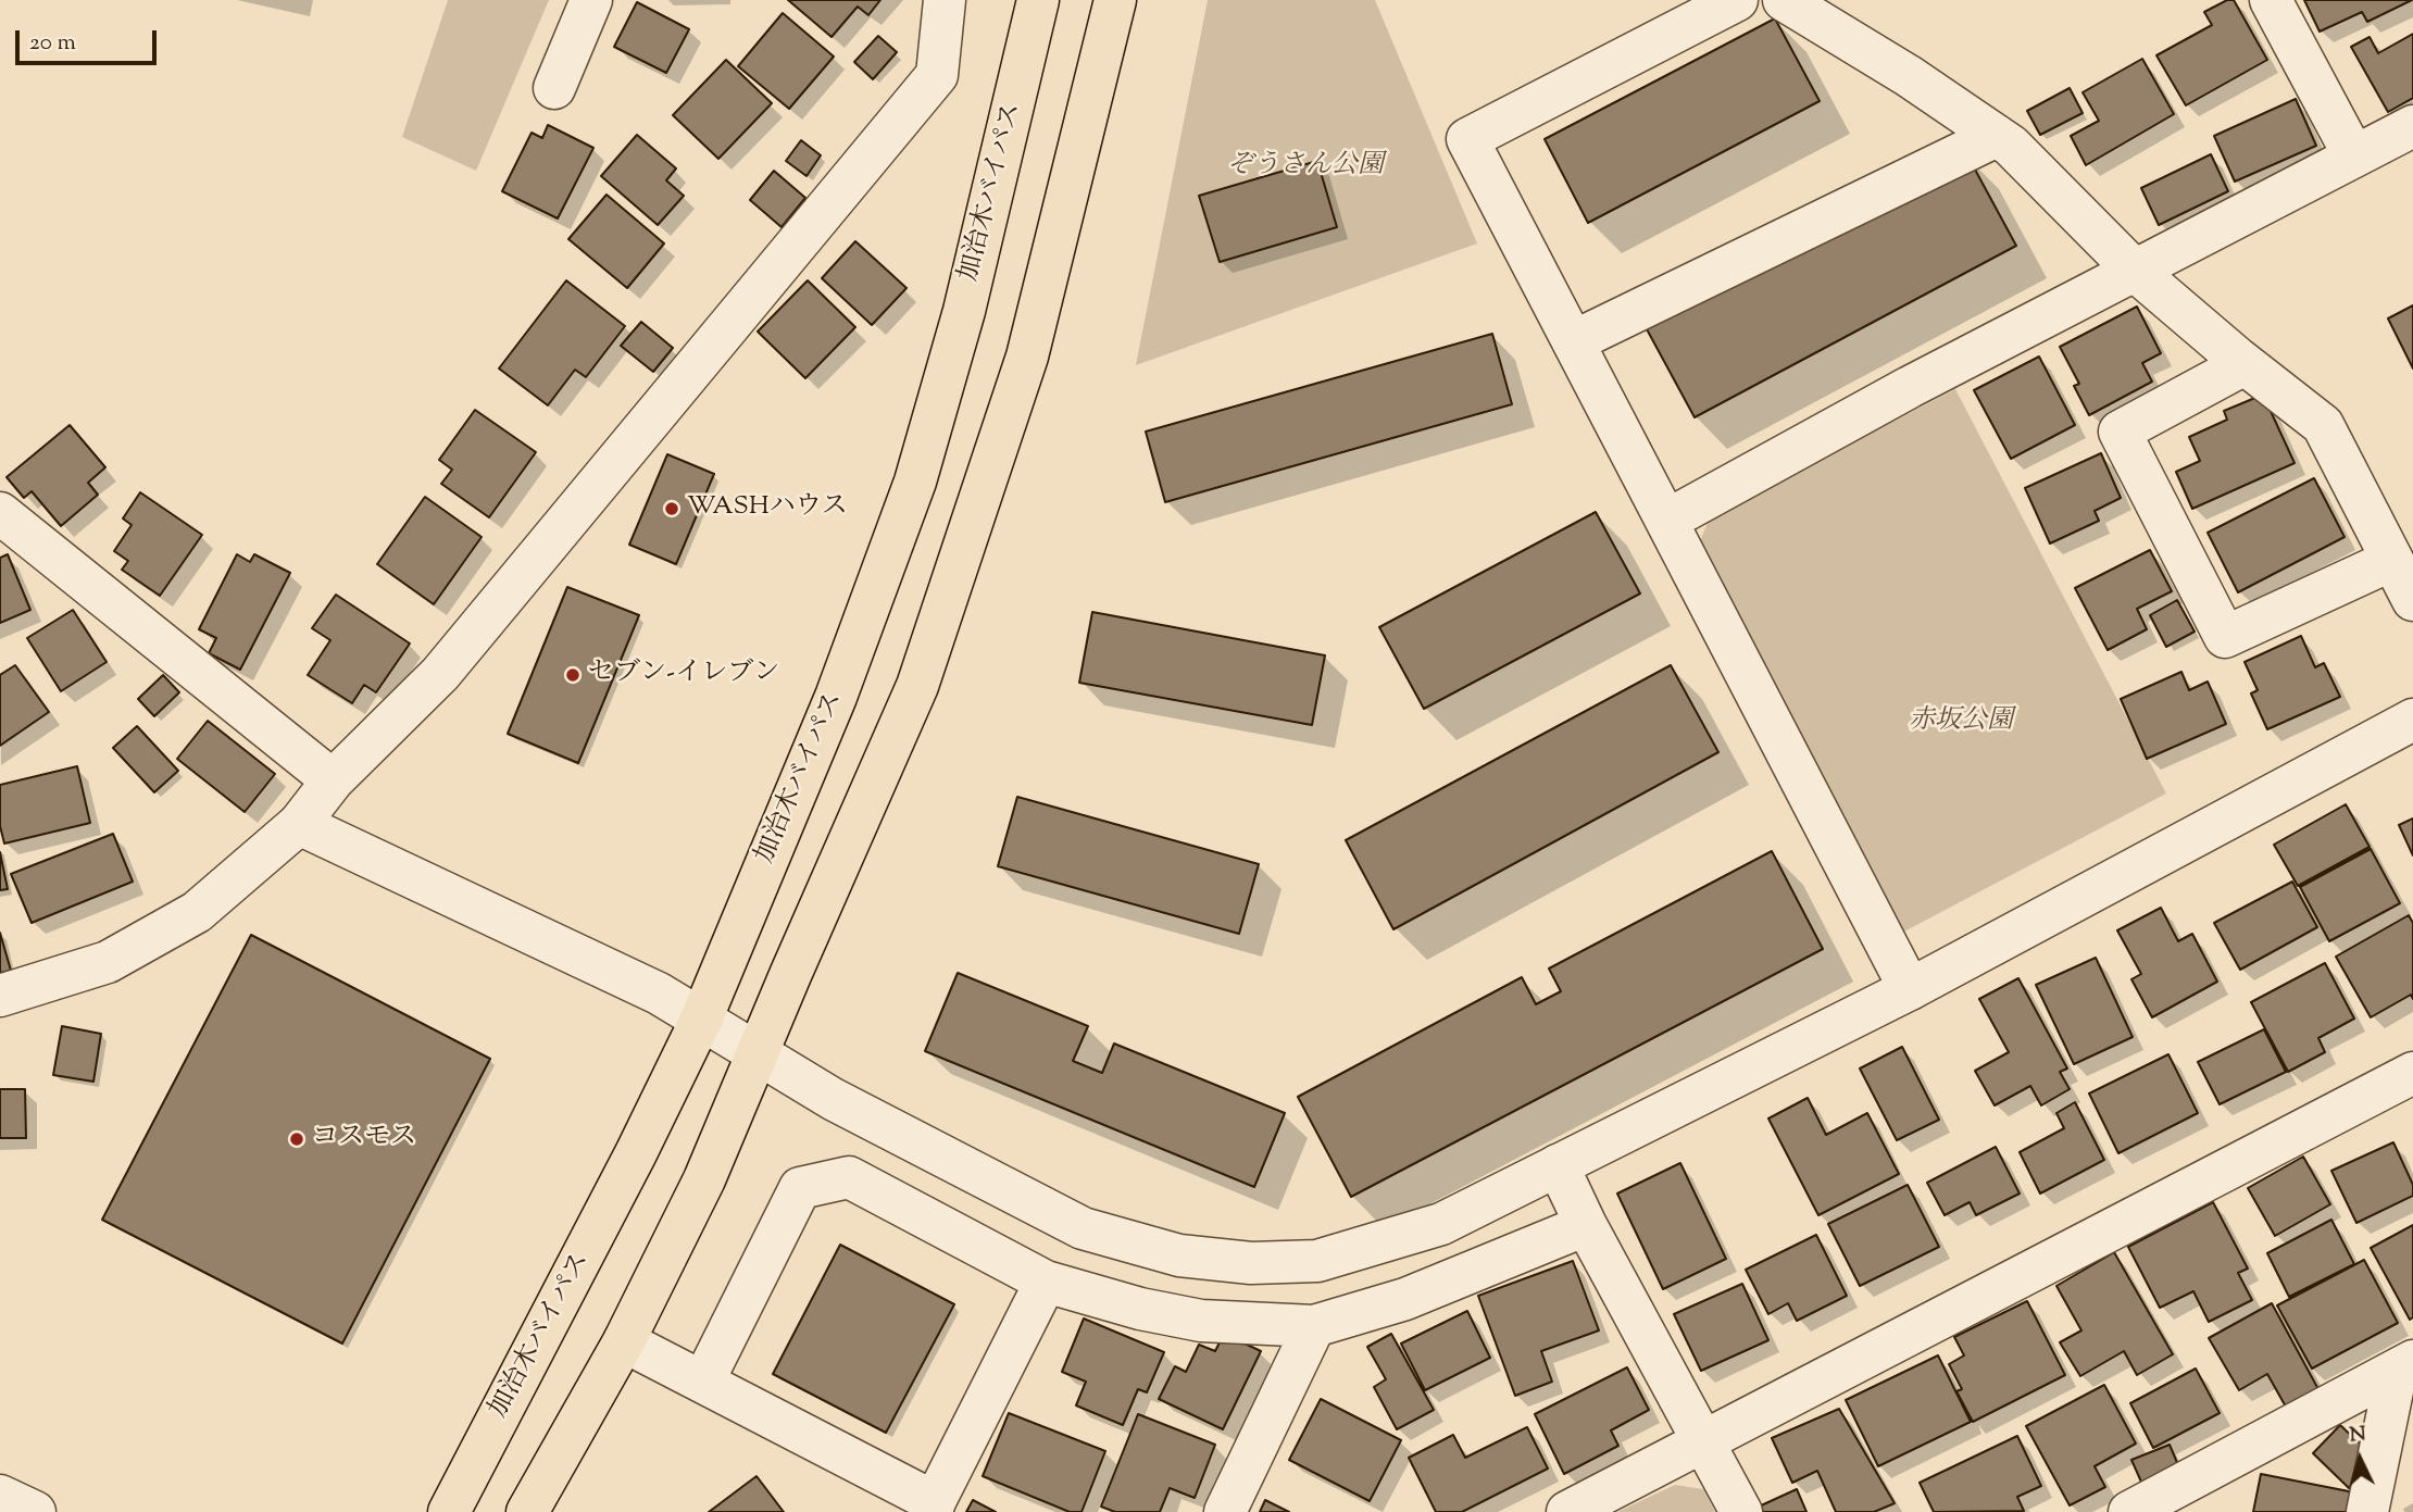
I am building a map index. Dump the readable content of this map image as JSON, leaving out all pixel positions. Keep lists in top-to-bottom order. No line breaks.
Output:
{"streets":{"highway":["加治木バイパス"]},"parks":["ぞうさん公園","赤坂公園"],"places":["WASHハウス","セブン-イレブン","コスモス"],"scale_bar":"20 m","north":"top"}
